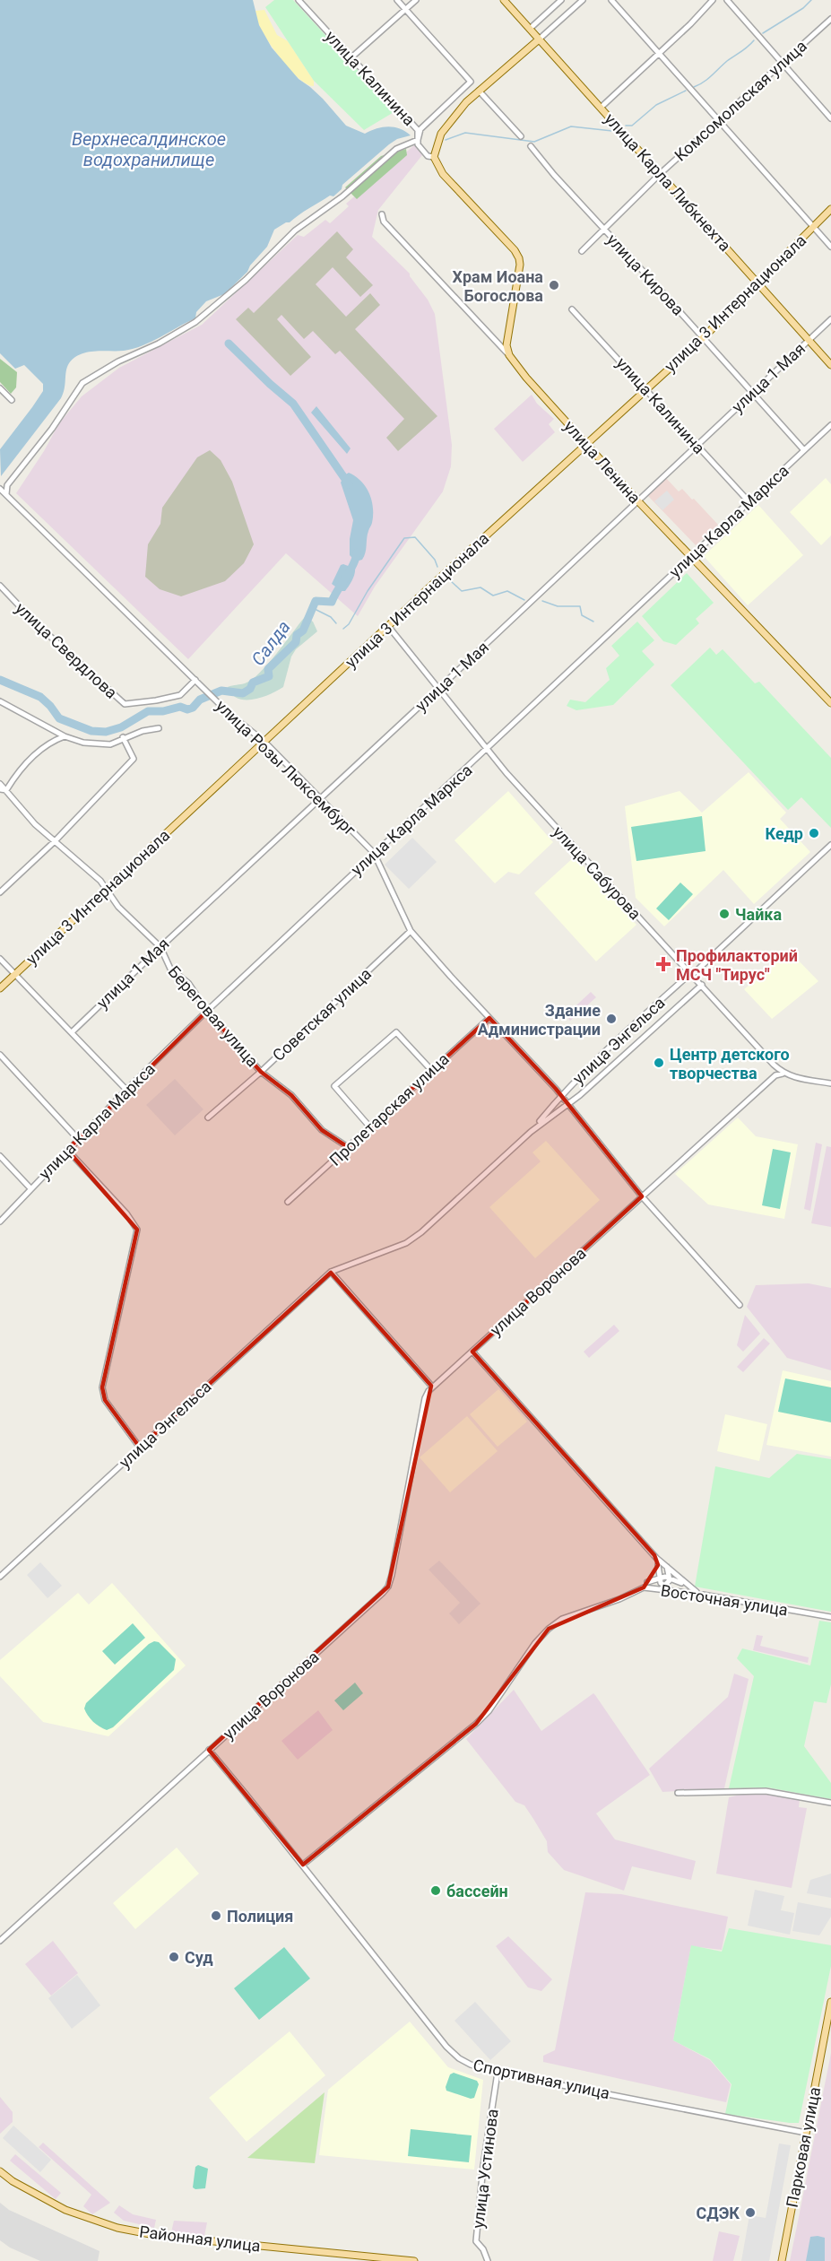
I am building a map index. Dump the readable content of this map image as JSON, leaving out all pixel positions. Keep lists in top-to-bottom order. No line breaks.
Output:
{"streets":{"main road":["улица Карла Либкнехта","улица 3 Интернационала","улица Ленина","Парковая улица","Районная улица"],"street":["улица Калинина","Комсомольская улица","улица Кирова","улица 1 Мая","улица Карла Маркса","улица Свердлова","улица Розы Люксембург","улица Сабурова","Советская улица","Береговая улица","улица Энгельса","Пролетарская улица","улица Воронова","Восточная улица","Спортивная улица","улица Устинова"]},"crossings":[["улица Калинина","улица 3 Интернационала"],["улица Калинина","улица 1 Мая"],["улица Калинина","улица Карла Маркса"],["Комсомольская улица","улица Карла Либкнехта"],["Комсомольская улица","улица Кирова"],["улица Карла Либкнехта","улица 3 Интернационала"],["улица Карла Либкнехта","улица 1 Мая"],["улица Кирова","улица 3 Интернационала"],["улица Кирова","улица 1 Мая"],["улица Кирова","улица Карла Маркса"],["улица 3 Интернационала","улица Ленина"],["улица 3 Интернационала","улица Розы Люксембург"],["улица 3 Интернационала","улица Сабурова"],["улица 3 Интернационала","Береговая улица"],["улица 1 Мая","улица Ленина"],["улица 1 Мая","улица Розы Люксембург"],["улица 1 Мая","улица Сабурова"],["улица 1 Мая","Береговая улица"],["улица Ленина","улица Карла Маркса"],["улица Карла Маркса","улица Розы Люксембург"],["улица Карла Маркса","улица Сабурова"],["улица Карла Маркса","Береговая улица"],["улица Свердлова","улица Розы Люксембург"],["улица Розы Люксембург","Советская улица"],["улица Розы Люксембург","улица Энгельса"],["улица Розы Люксембург","Пролетарская улица"],["улица Розы Люксембург","улица Воронова"],["улица Сабурова","улица Энгельса"],["улица Сабурова","улица Воронова"],["Советская улица","Береговая улица"],["Береговая улица","Пролетарская улица"],["улица Воронова","Восточная улица"],["улица Воронова","Спортивная улица"],["Восточная улица","Спортивная улица"],["Спортивная улица","Парковая улица"],["Спортивная улица","улица Устинова"]],"water":["Верхнесалдинское водохранилище","Салда"],"places":{"other":["Храм Иоана Богослова","Кедр","Чайка","Здание Администрации","Центр детского творчества","бассейн","Полиция","Суд","СДЭК"],"health":["Профилакторий МСЧ \"Тирус\""]}}
